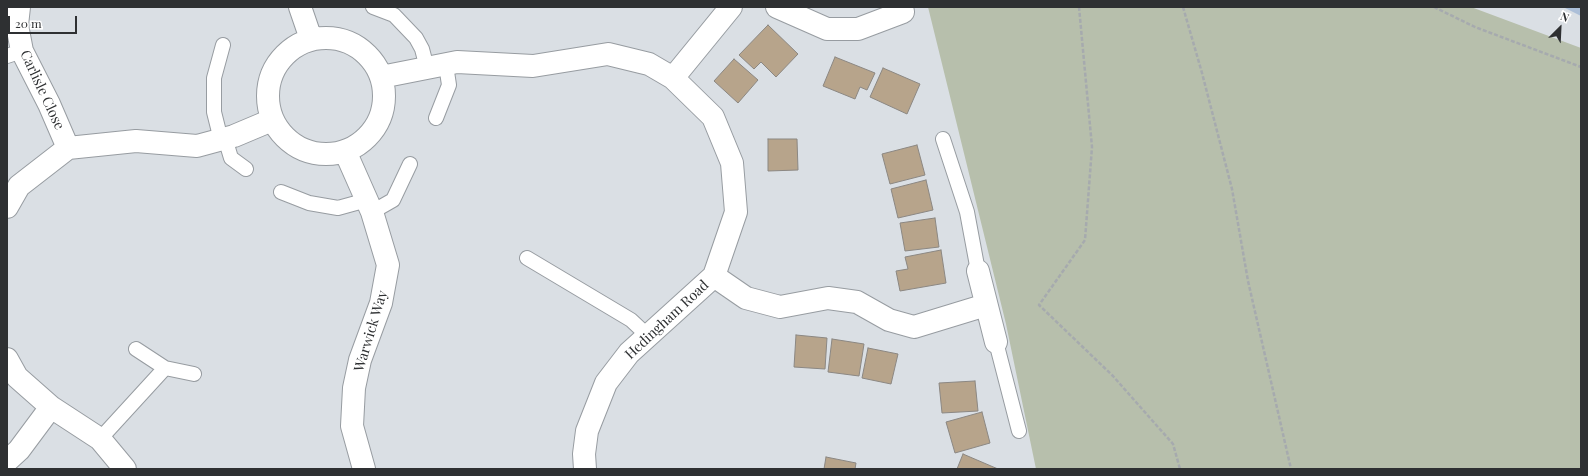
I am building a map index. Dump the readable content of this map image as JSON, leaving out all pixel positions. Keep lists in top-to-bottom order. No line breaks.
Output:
{"streets":{"street":["Carlisle Close","Hedingham Road","Warwick Way"]},"crossings":[["Hedingham Road","Warwick Way"]],"scale_bar":"20 m","north":"top right"}
